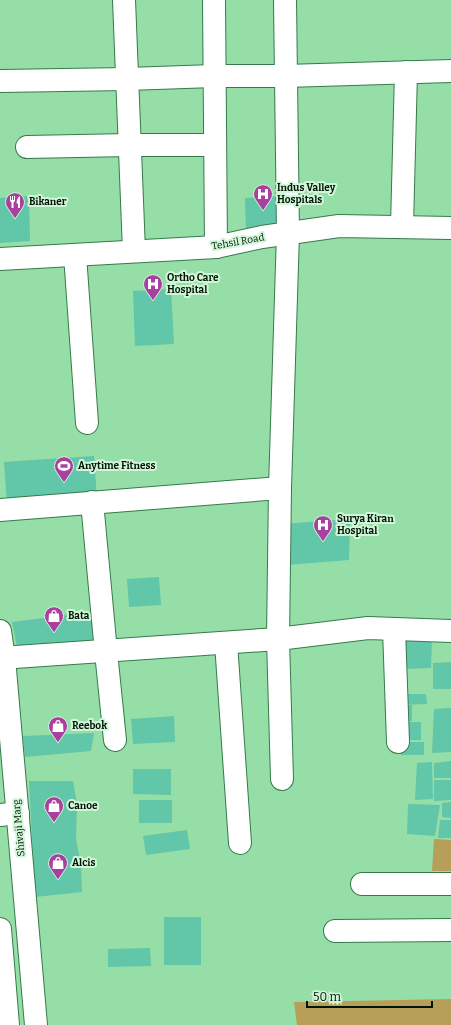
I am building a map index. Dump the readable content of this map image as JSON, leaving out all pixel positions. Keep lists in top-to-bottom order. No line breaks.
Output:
{"streets":{"street":["Tehsil Road","Shivaji Marg"]},"places":{"hospital":["Indus Valley Hospitals","Ortho Care Hospital","Surya Kiran Hospital"],"restaurant":["Bikaner"],"sports":["Anytime Fitness"],"shop":["Bata","Reebok","Canoe","Alcis"]},"scale_bar":"50 m"}
